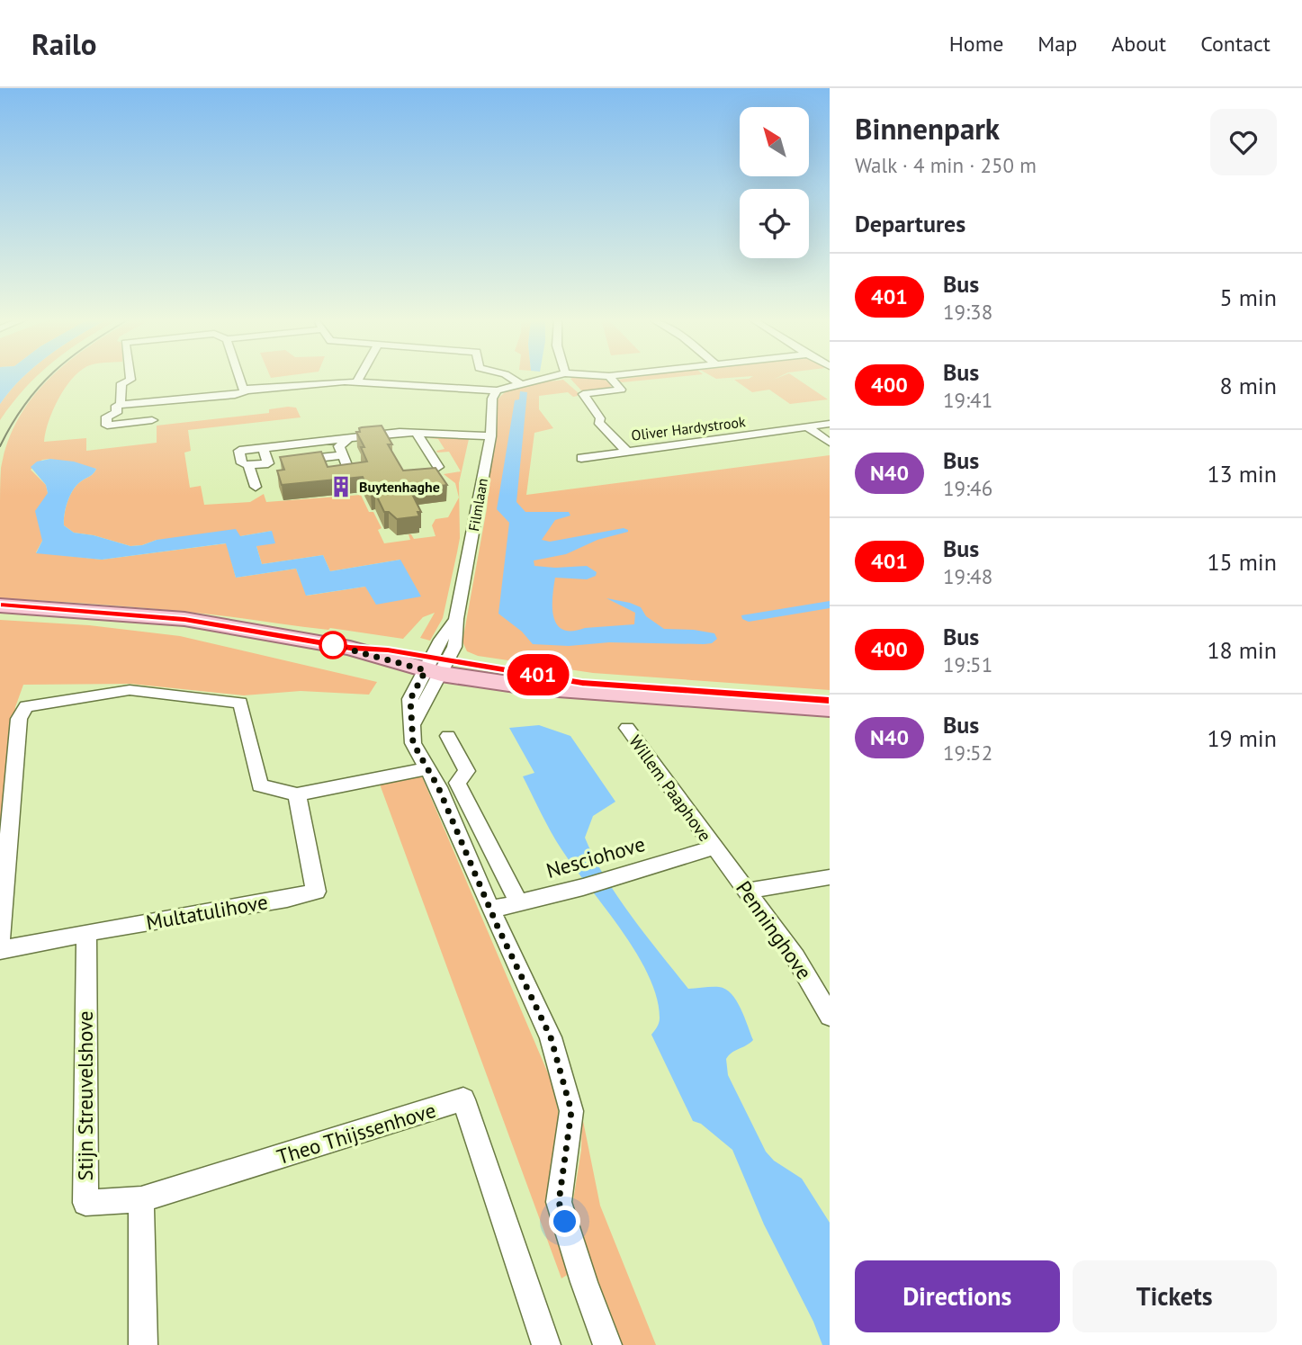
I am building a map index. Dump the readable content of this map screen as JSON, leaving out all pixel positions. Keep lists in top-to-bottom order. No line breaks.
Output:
{"streets":{"street":["Oliver Hardystrook","Filmlaan","Willem Paaphove","Nesciohove","Multatulihove","Penninghove","Stijn Streuvelshove","Theo Thijssenhove"]},"crossings":[["Willem Paaphove","Nesciohove"],["Willem Paaphove","Penninghove"],["Nesciohove","Penninghove"],["Multatulihove","Stijn Streuvelshove"],["Stijn Streuvelshove","Theo Thijssenhove"]],"places":{"building":["Buytenhaghe"]},"lines":["bus line 401"],"north":"top left","page":{"header":"Railo","nav":["Home","Map","About","Contact"],"on_map":"401","heading":[["Binnenpark","Walk · 4 min · 250 m"],"Departures"],"list":[{"mark":"401","name":"Bus","note":"19:38","value":"5 min"},{"mark":"400","name":"Bus","note":"19:41","value":"8 min"},{"mark":"N40","name":"Bus","note":"19:46","value":"13 min"},{"mark":"401","name":"Bus","note":"19:48","value":"15 min"},{"mark":"400","name":"Bus","note":"19:51","value":"18 min"},{"mark":"N40","name":"Bus","note":"19:52","value":"19 min"}],"buttons":["Directions","Tickets"]}}
